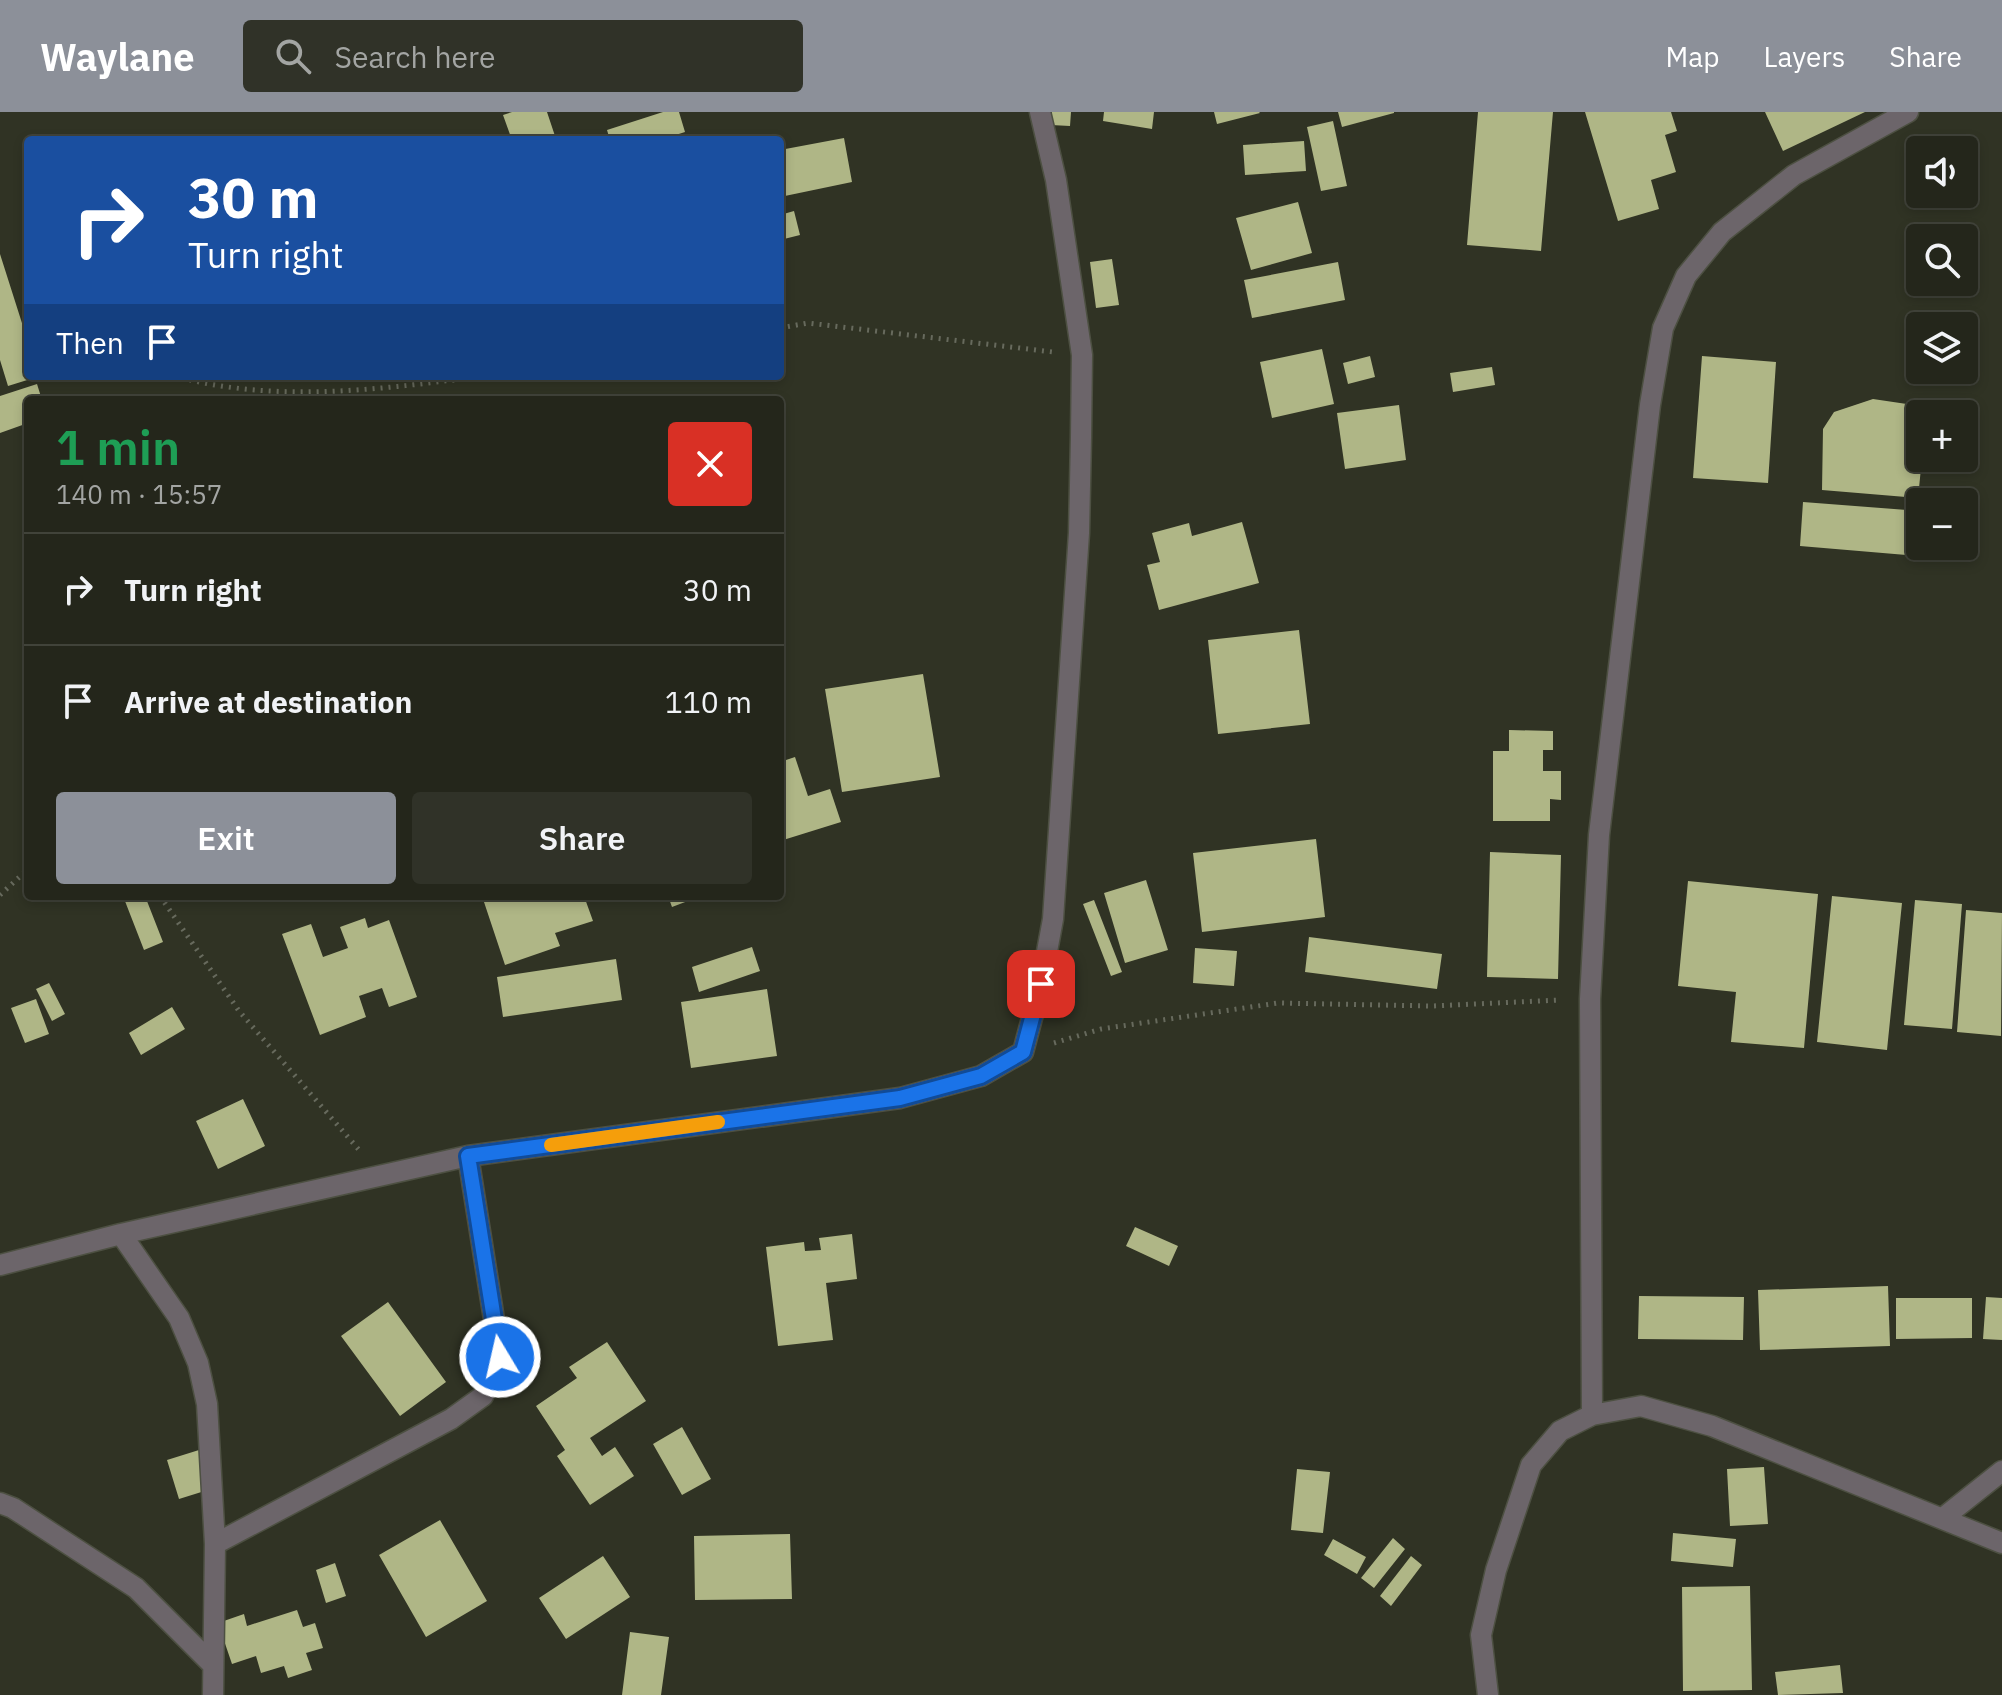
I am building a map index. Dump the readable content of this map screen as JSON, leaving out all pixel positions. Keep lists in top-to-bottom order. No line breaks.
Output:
{"page":{"header":"Waylane","search":"Search here","nav":["Map","Layers","Share"],"map_buttons":["+","−"],"turn":["30 m","Turn right"],"then":"Then","heading":["1 min","140 m · 15:57"],"list":[{"name":"Turn right","value":"30 m"},{"name":"Arrive at destination","value":"110 m"}],"buttons":["Exit","Share"]}}
